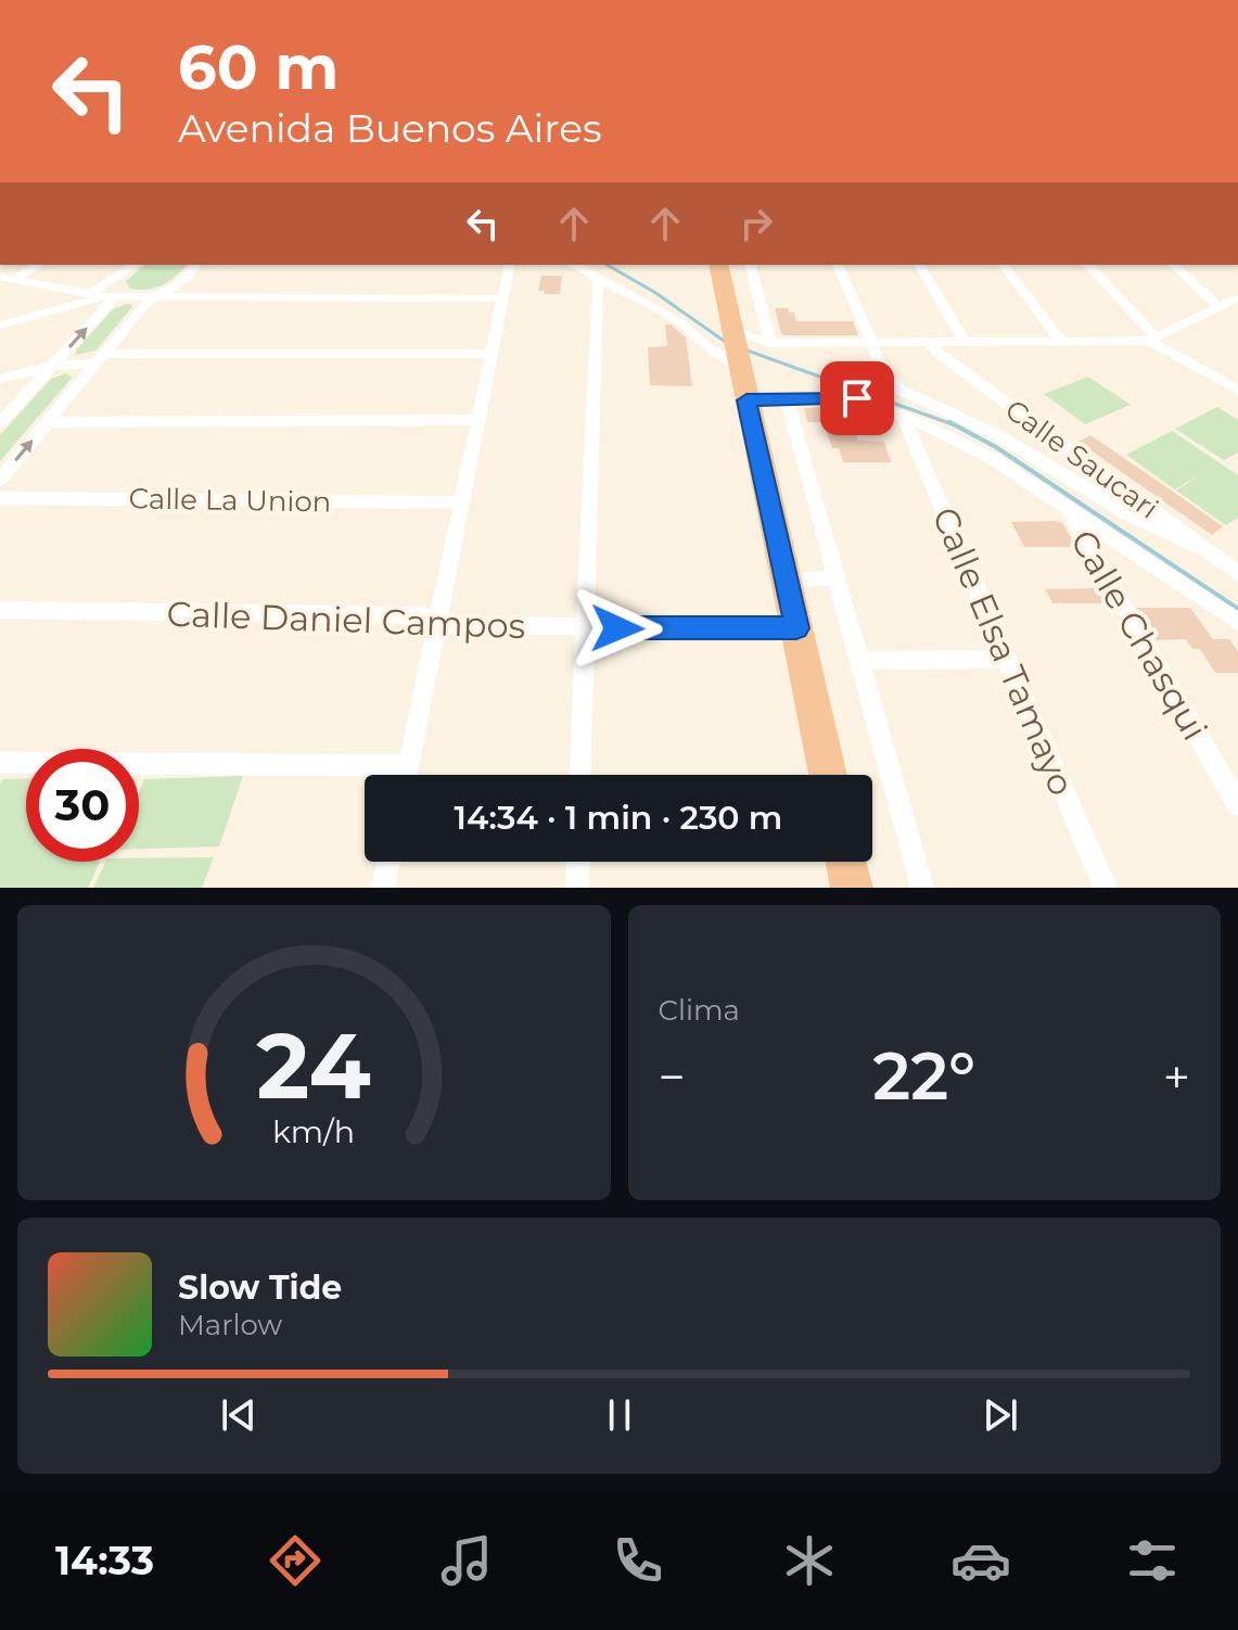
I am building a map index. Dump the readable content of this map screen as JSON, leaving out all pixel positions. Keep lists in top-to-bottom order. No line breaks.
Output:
{"streets":{"street":["Calle Saucari","Calle La Union","Calle Daniel Campos","Calle Chasqui","Calle Elsa Tamayo"]},"page":{"turn":["60 m","Avenida Buenos Aires"],"limit":"30","trip":"14:34 · 1 min · 230 m","tile":"Clima","heat":["−","22°","+"],"song":["Slow Tide","Marlow"],"tabs":"14:33","gauge":["24","km/h"]}}
